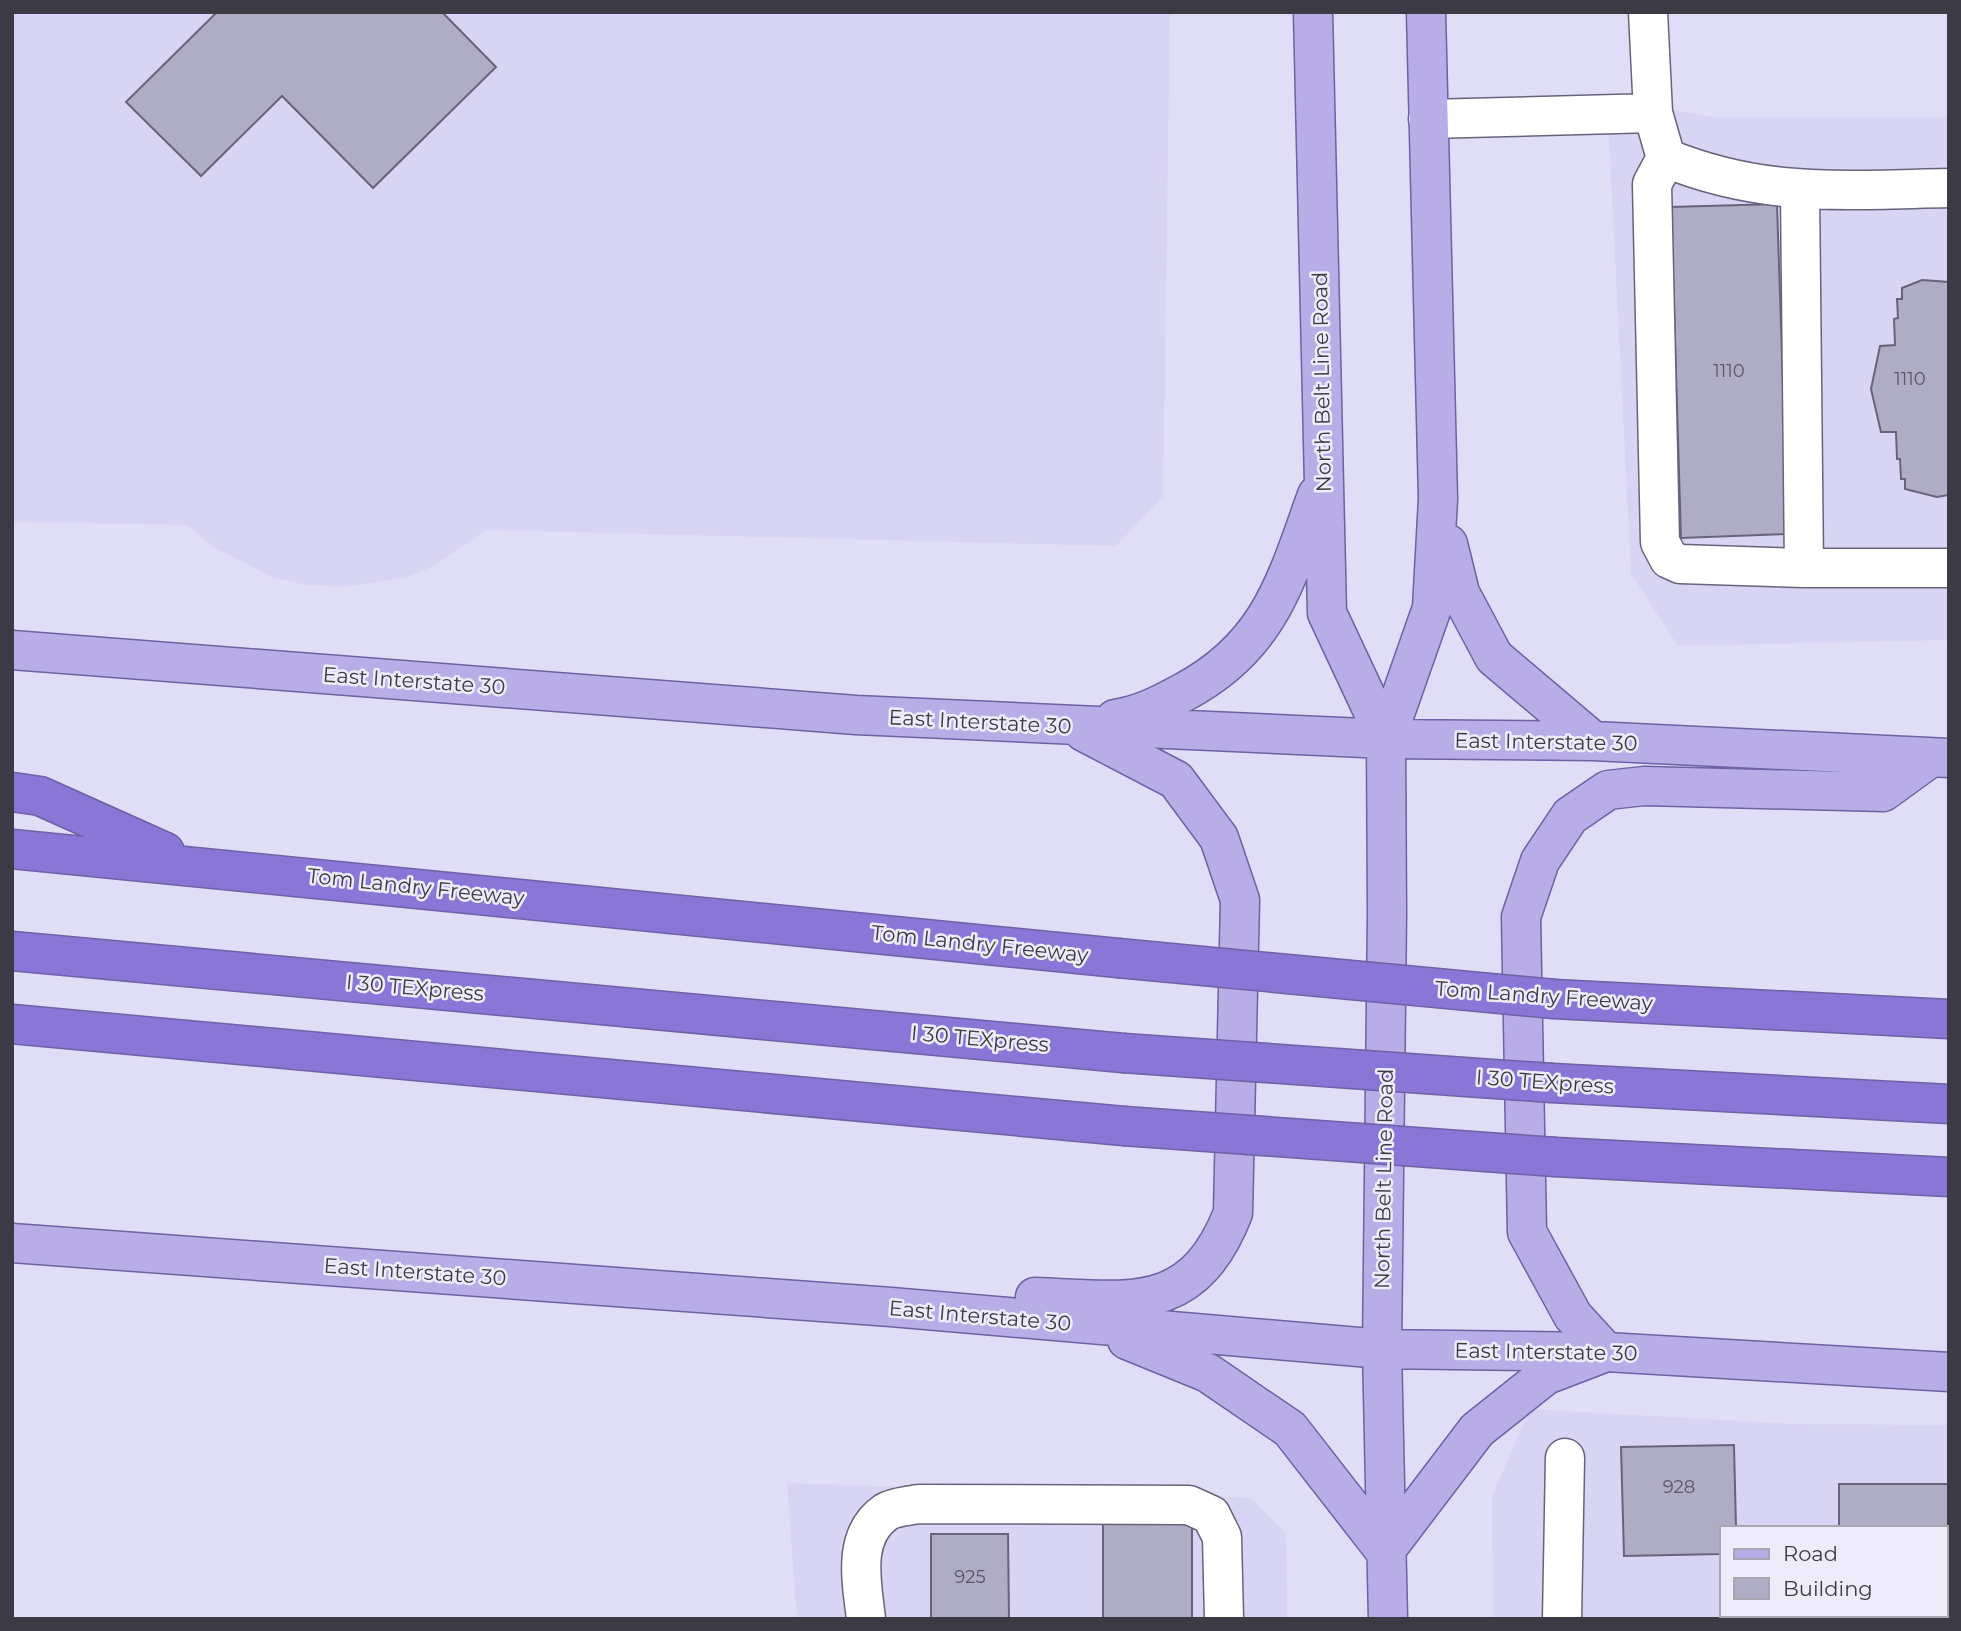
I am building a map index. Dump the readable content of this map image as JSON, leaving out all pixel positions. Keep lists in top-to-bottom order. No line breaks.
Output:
{"streets":{"highway":["Tom Landry Freeway","I 30 TEXpress"],"main road":["North Belt Line Road","East Interstate 30"]},"crossings":[["North Belt Line Road","East Interstate 30"]],"house_numbers":["1110","1110","928","925"],"legend":["Road","Building"]}
